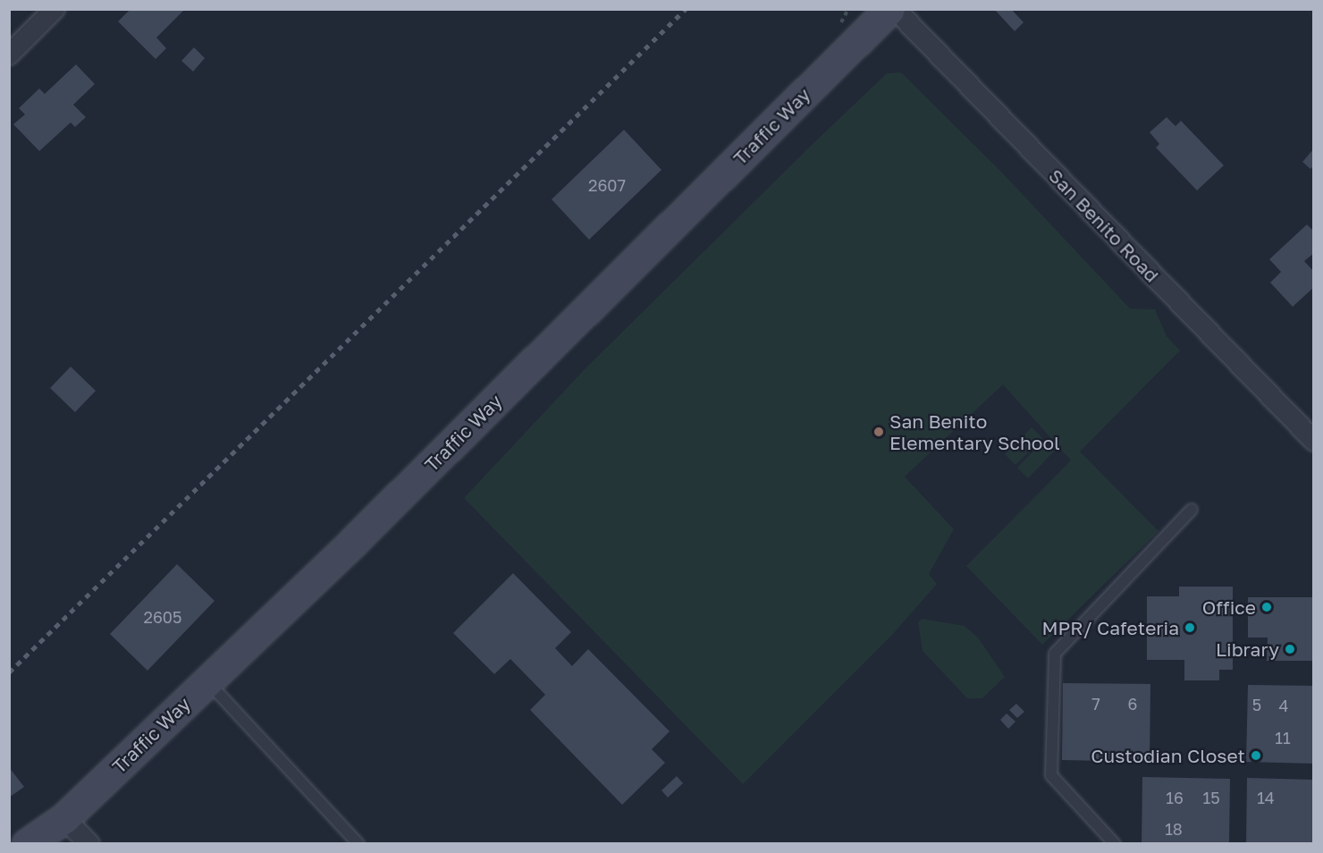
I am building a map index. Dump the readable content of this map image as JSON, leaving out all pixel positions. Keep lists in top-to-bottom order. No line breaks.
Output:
{"streets":{"street":["Traffic Way","San Benito Road"]},"places":["San Benito Elementary School","Office","MPR/ Cafeteria","Library","Custodian Closet"],"house_numbers":["2607","2605","7","6","5","4","11","16","15","14","18"]}
